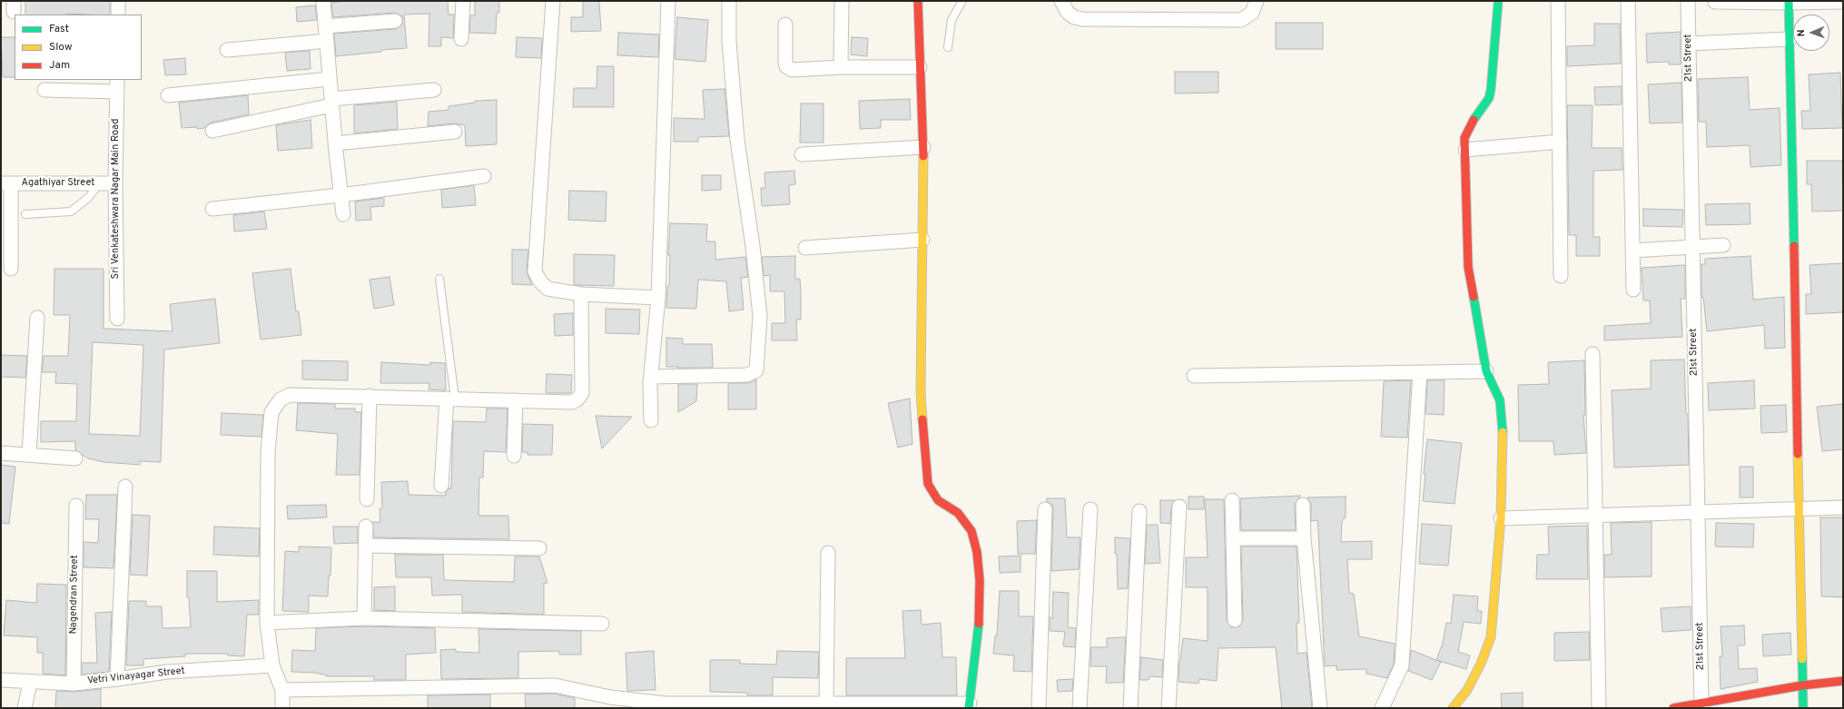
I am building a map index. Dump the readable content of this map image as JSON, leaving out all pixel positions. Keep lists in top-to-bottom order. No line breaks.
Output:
{"streets":{"street":["21st Street","Agathiyar Street","Sri Venkateshwara Nagar Main Road","Nagendran Street","Vetri Vinayagar Street"]},"crossings":[["Agathiyar Street","Sri Venkateshwara Nagar Main Road"],["Nagendran Street","Vetri Vinayagar Street"]],"legend":["Fast","Slow","Jam"],"north":"left"}
